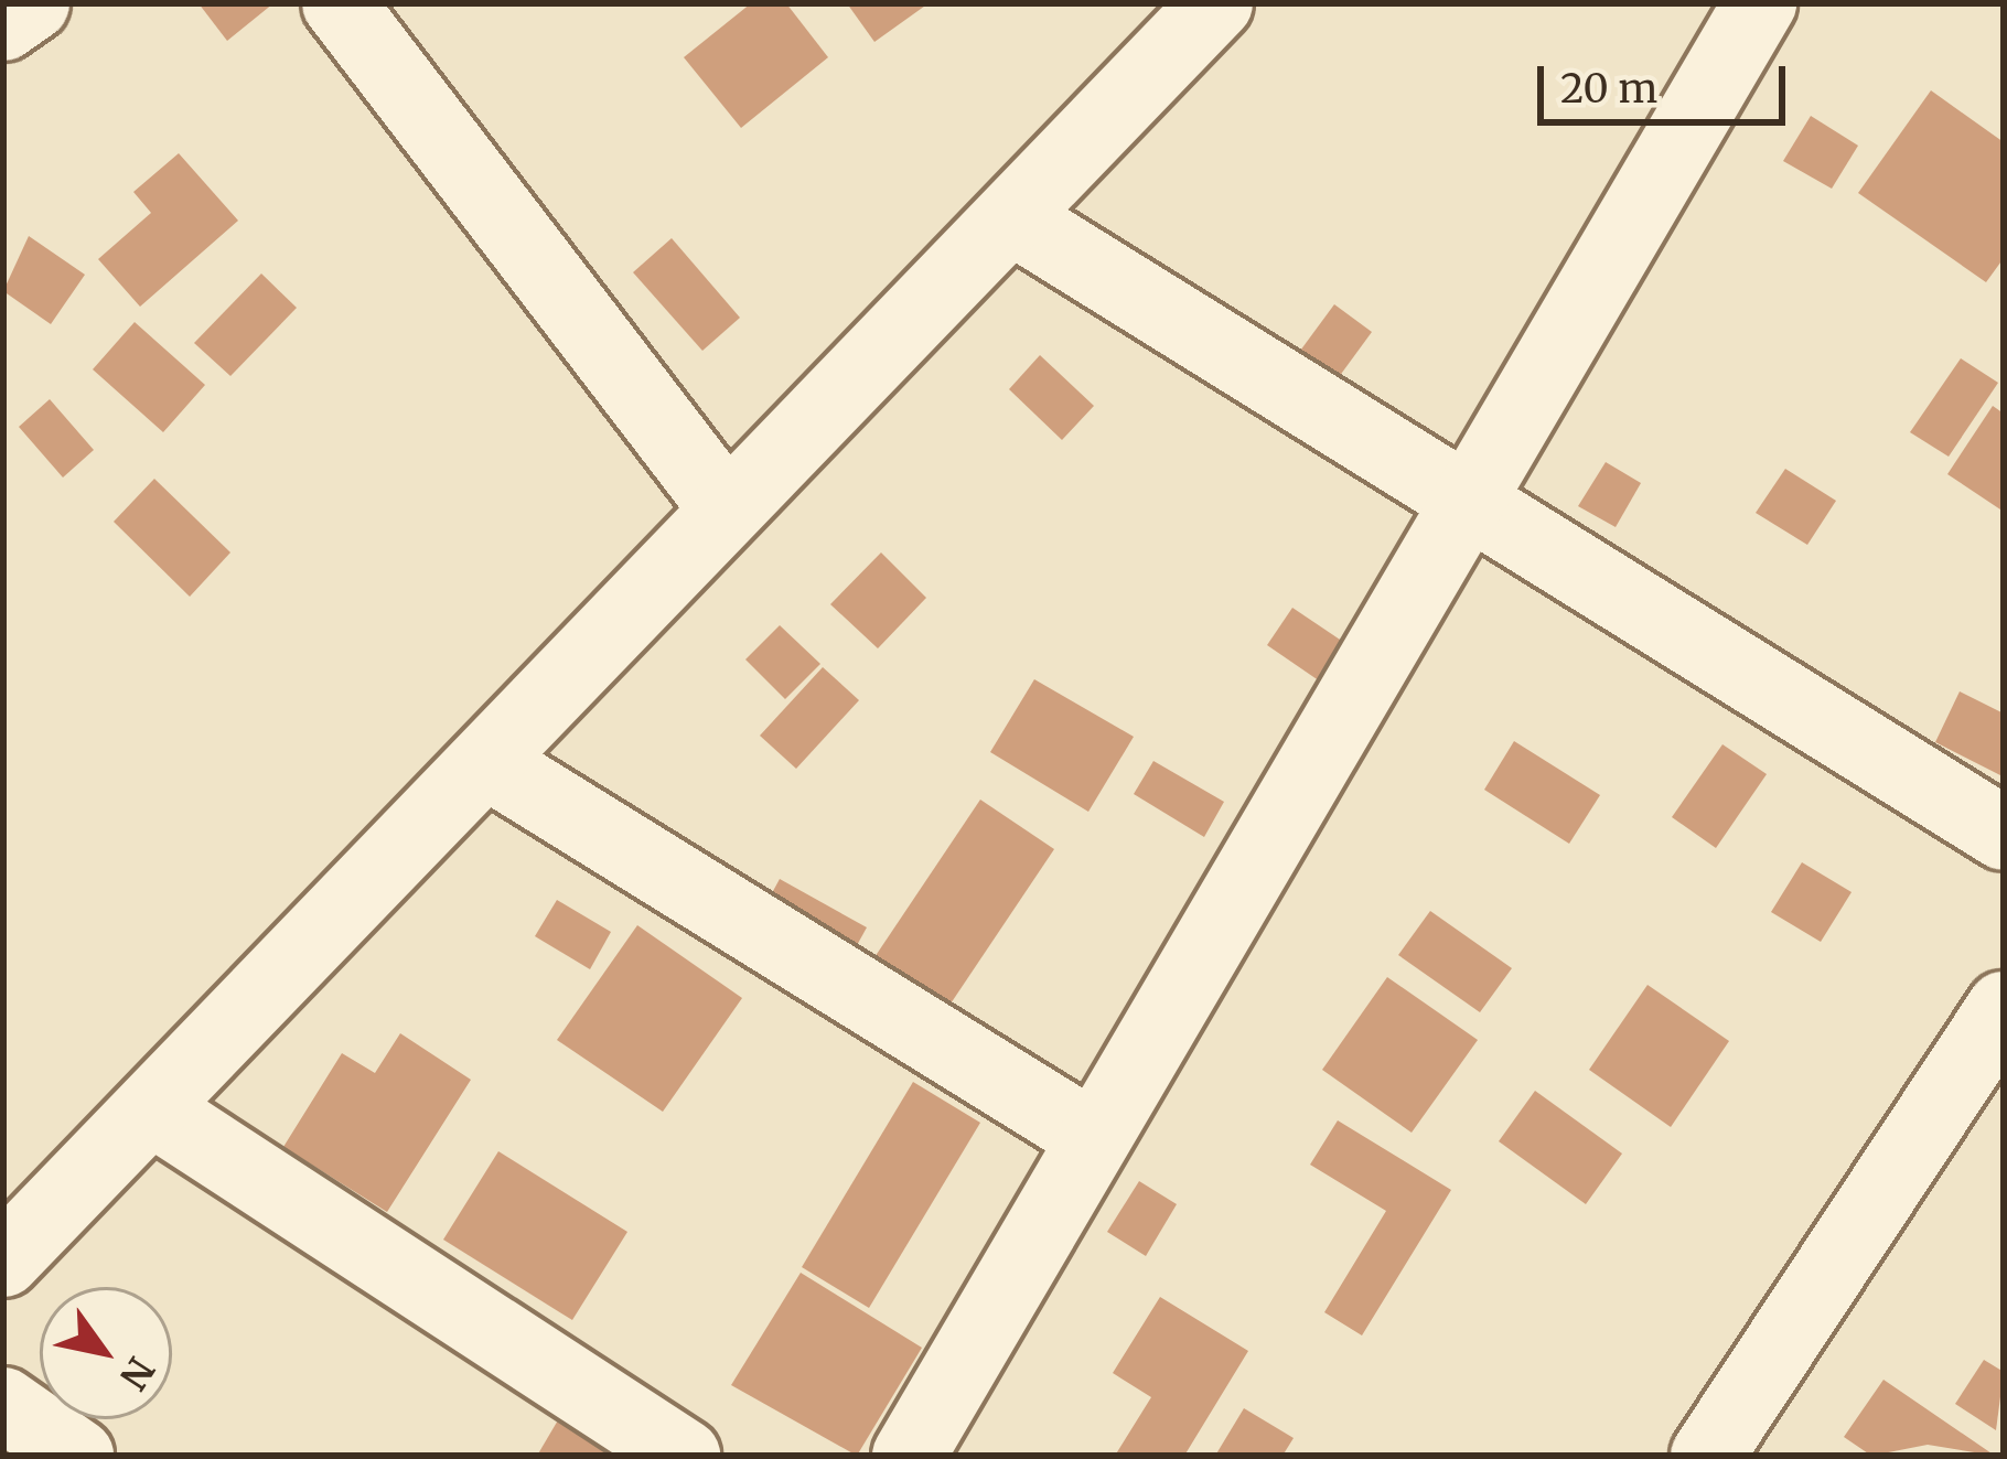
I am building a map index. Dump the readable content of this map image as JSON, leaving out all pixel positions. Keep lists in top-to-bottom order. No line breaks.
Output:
{"scale_bar":"20 m","north":"bottom right"}
